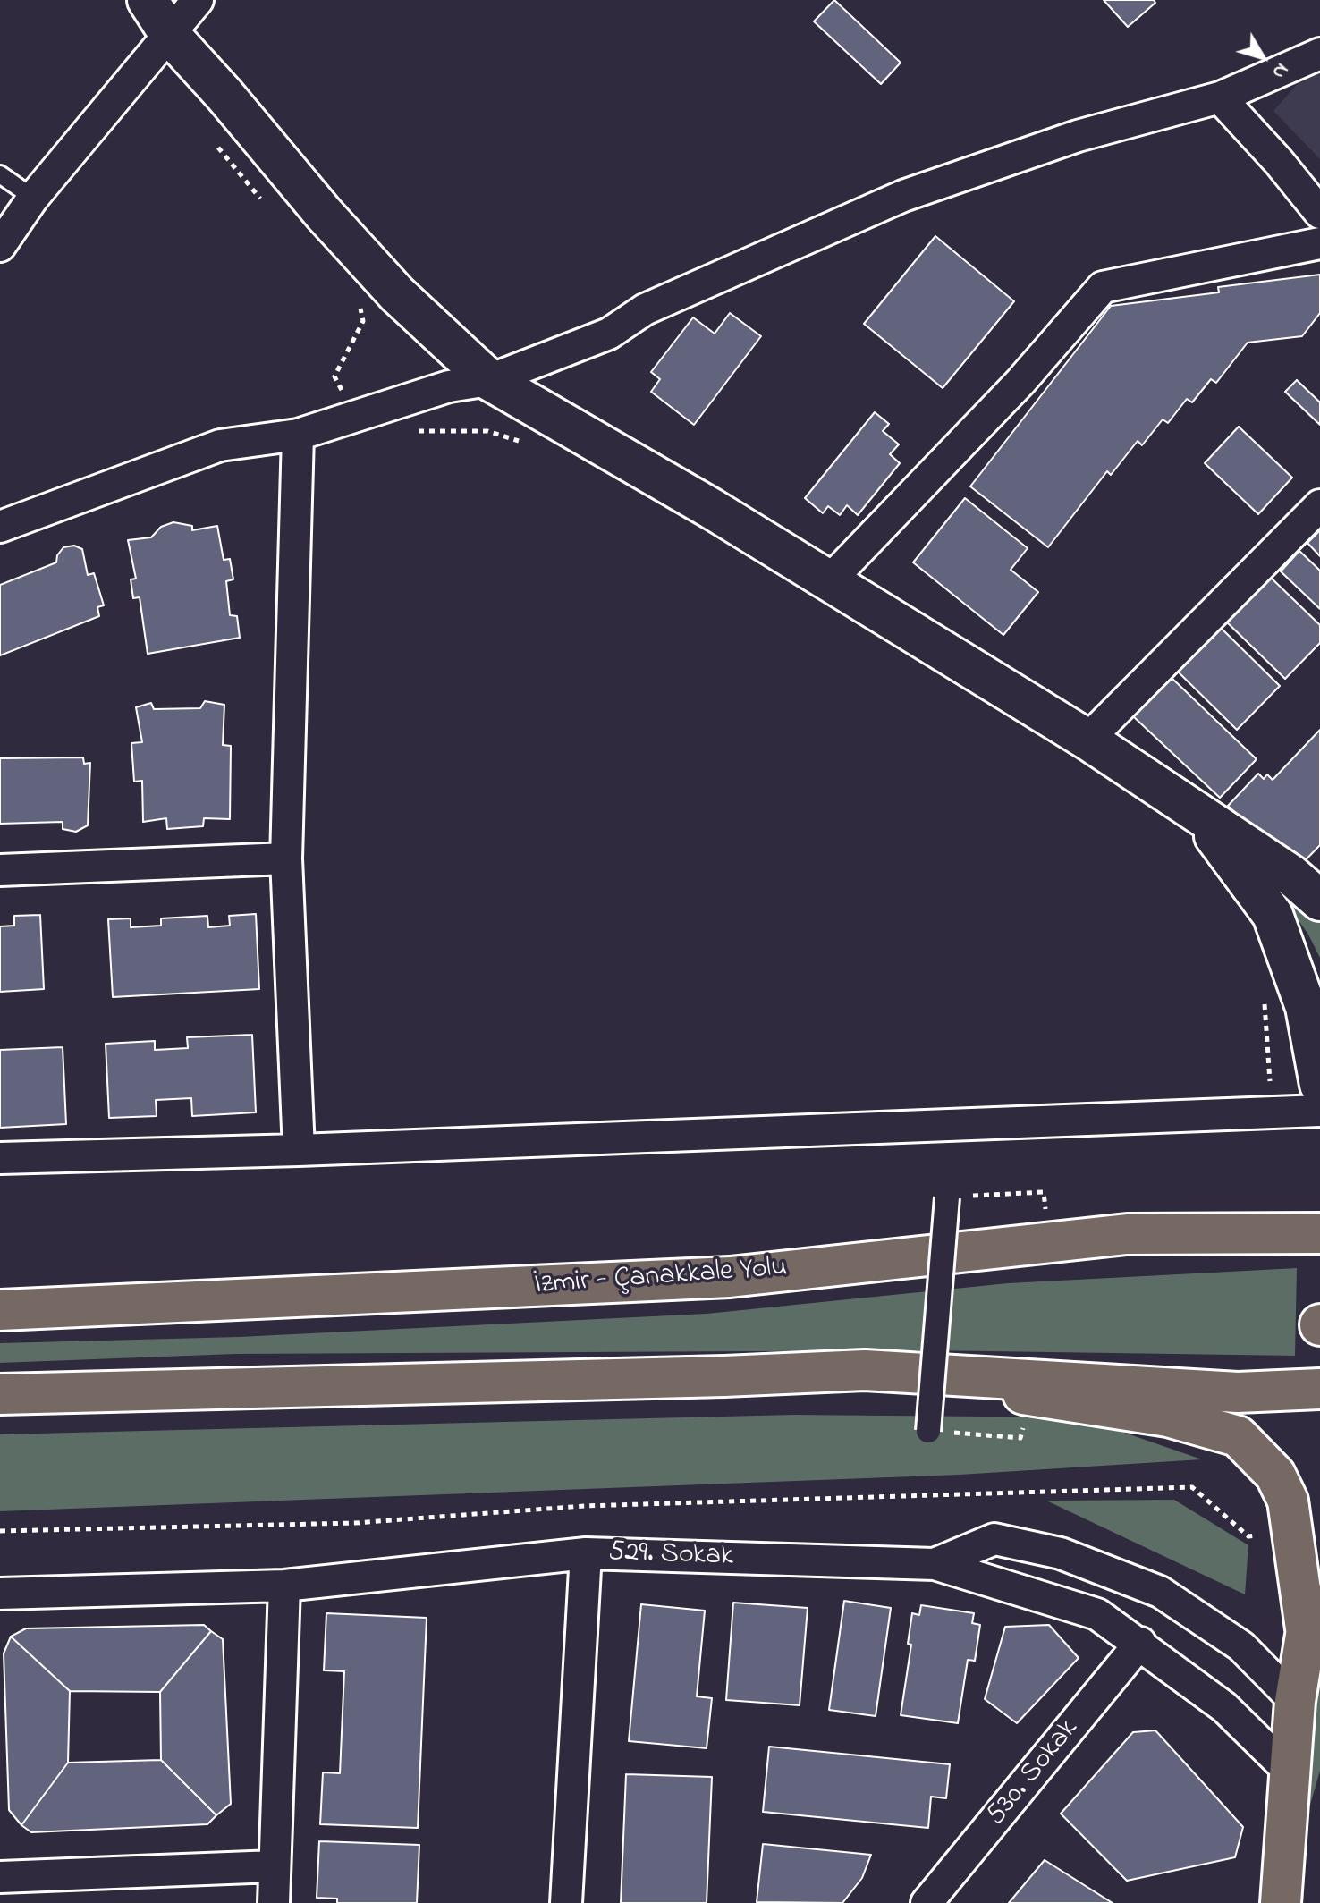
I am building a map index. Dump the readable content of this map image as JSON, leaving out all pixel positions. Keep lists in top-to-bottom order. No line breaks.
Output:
{"streets":{"main road":["İzmir - Çanakkale Yolu"],"street":["529. Sokak","530. Sokak"]},"north":"bottom right"}
